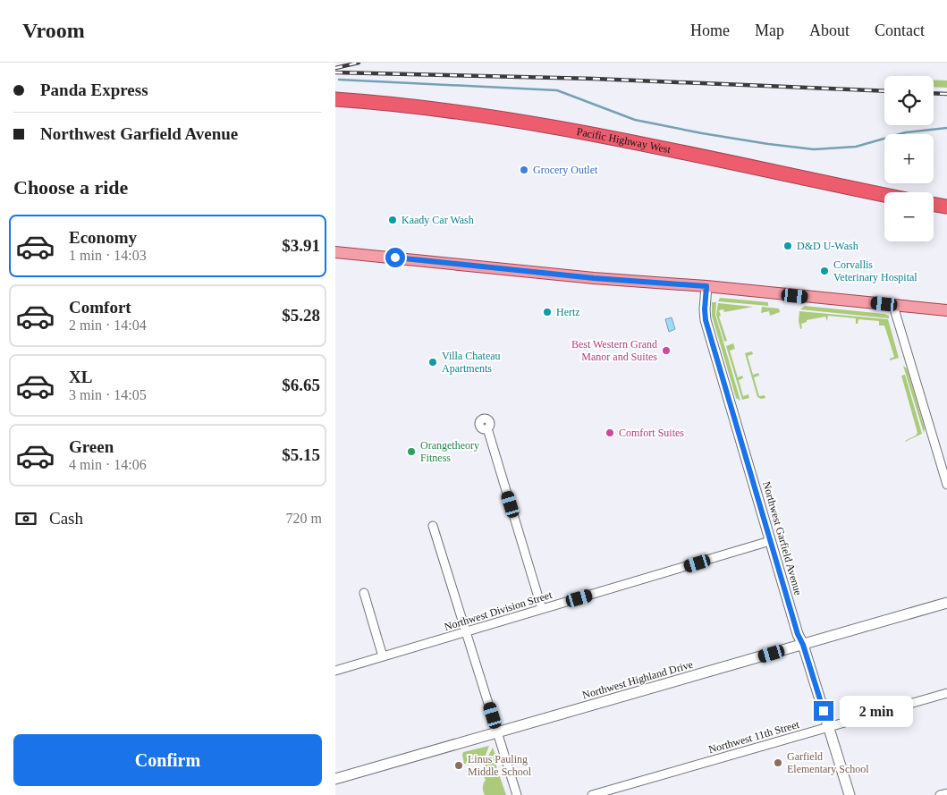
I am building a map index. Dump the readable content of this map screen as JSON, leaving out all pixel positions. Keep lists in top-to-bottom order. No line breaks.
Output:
{"streets":{"highway":["Pacific Highway West"],"street":["Northwest Garfield Avenue","Northwest Division Street","Northwest Highland Drive","Northwest 11th Street"]},"crossings":[["Northwest Garfield Avenue","Northwest Division Street"],["Northwest Garfield Avenue","Northwest Highland Drive"],["Northwest Garfield Avenue","Northwest 11th Street"]],"places":["Grocery Outlet","Kaady Car Wash","D&D U-Wash","Corvallis Veterinary Hospital","Hertz","Best Western Grand Manor and Suites","Villa Chateau Apartments","Comfort Suites","Orangetheory Fitness","Garfield Elementary School","Linus Pauling Middle School"],"page":{"header":"Vroom","nav":["Home","Map","About","Contact"],"banner":["Panda Express","Northwest Garfield Avenue"],"map_buttons":["+","−"],"heading":"Choose a ride","list":[{"name":"Economy","note":"1 min · 14:03","value":"$3.91"},{"name":"Comfort","note":"2 min · 14:04","value":"$5.28"},{"name":"XL","note":"3 min · 14:05","value":"$6.65"},{"name":"Green","note":"4 min · 14:06","value":"$5.15"}],"pay":["Cash","720 m"],"bubble":"2 min","buttons":"Confirm"}}
